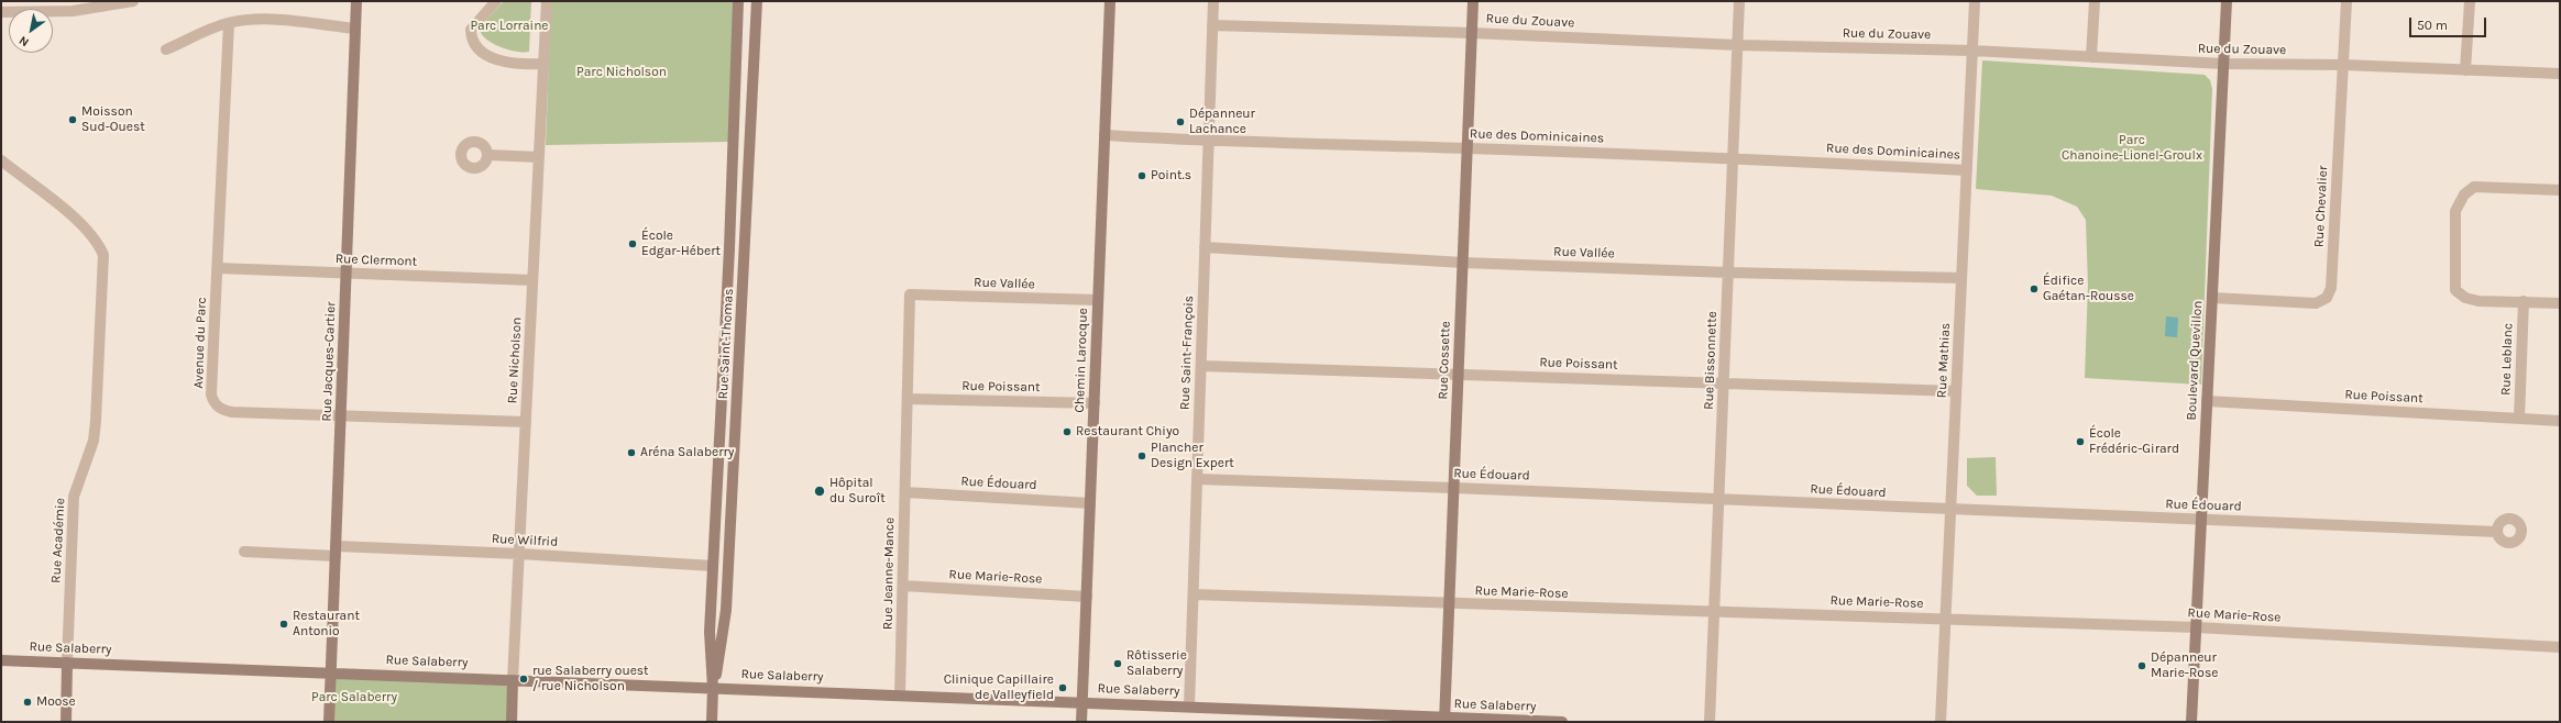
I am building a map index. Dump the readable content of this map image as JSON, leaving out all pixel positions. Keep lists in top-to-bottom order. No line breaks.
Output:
{"streets":{"street":["Rue du Zouave","Rue des Dominicaines","Rue Chevalier","Rue Vallée","Rue Clermont","Avenue du Parc","Rue Saint-Thomas","Rue Saint-François","Rue Leblanc","Rue Nicholson","Chemin Larocque","Rue Cossette","Rue Bissonnette","Rue Mathias","Boulevard Quevillon","Rue Jacques-Cartier","Rue Poissant","Rue Édouard","Rue Académie","Rue Wilfrid","Rue Jeanne-Mance","Rue Marie-Rose","Rue Salaberry"]},"crossings":[["Rue du Zouave","Rue Chevalier"],["Rue du Zouave","Rue Saint-François"],["Rue du Zouave","Rue Cossette"],["Rue du Zouave","Rue Bissonnette"],["Rue du Zouave","Rue Mathias"],["Rue du Zouave","Boulevard Quevillon"],["Rue des Dominicaines","Rue Saint-François"],["Rue des Dominicaines","Chemin Larocque"],["Rue des Dominicaines","Rue Cossette"],["Rue des Dominicaines","Rue Bissonnette"],["Rue des Dominicaines","Rue Mathias"],["Rue Chevalier","Boulevard Quevillon"],["Rue Vallée","Rue Saint-François"],["Rue Vallée","Chemin Larocque"],["Rue Vallée","Rue Cossette"],["Rue Vallée","Rue Bissonnette"],["Rue Vallée","Rue Mathias"],["Rue Vallée","Rue Jeanne-Mance"],["Rue Clermont","Avenue du Parc"],["Rue Clermont","Rue Nicholson"],["Rue Clermont","Rue Jacques-Cartier"],["Avenue du Parc","Rue Nicholson"],["Avenue du Parc","Rue Jacques-Cartier"],["Rue Saint-Thomas","Rue Wilfrid"],["Rue Saint-Thomas","Rue Salaberry"],["Rue Saint-François","Rue Poissant"],["Rue Saint-François","Rue Édouard"],["Rue Saint-François","Rue Marie-Rose"],["Rue Saint-François","Rue Salaberry"],["Rue Leblanc","Rue Poissant"],["Rue Nicholson","Rue Wilfrid"],["Rue Nicholson","Rue Salaberry"],["Chemin Larocque","Rue Poissant"],["Chemin Larocque","Rue Édouard"],["Chemin Larocque","Rue Marie-Rose"],["Chemin Larocque","Rue Salaberry"],["Rue Cossette","Rue Poissant"],["Rue Cossette","Rue Édouard"],["Rue Cossette","Rue Marie-Rose"],["Rue Cossette","Rue Salaberry"],["Rue Bissonnette","Rue Poissant"],["Rue Bissonnette","Rue Édouard"],["Rue Bissonnette","Rue Marie-Rose"],["Rue Mathias","Rue Poissant"],["Rue Mathias","Rue Édouard"],["Rue Mathias","Rue Marie-Rose"],["Boulevard Quevillon","Rue Poissant"],["Boulevard Quevillon","Rue Édouard"],["Boulevard Quevillon","Rue Marie-Rose"],["Rue Jacques-Cartier","Rue Wilfrid"],["Rue Jacques-Cartier","Rue Salaberry"],["Rue Poissant","Rue Jeanne-Mance"],["Rue Édouard","Rue Jeanne-Mance"],["Rue Académie","Rue Salaberry"],["Rue Jeanne-Mance","Rue Marie-Rose"],["Rue Jeanne-Mance","Rue Salaberry"]],"parks":["Parc Lorraine","Parc Nicholson","Parc Chanoine-Lionel-Groulx","Parc Salaberry"],"places":["Moisson Sud-Ouest","Dépanneur Lachance","Point.s","École Edgar-Hébert","Édifice Gaétan-Rousse","Restaurant Chiyo","École Frédéric-Girard","Aréna Salaberry","Plancher Design Expert","Hôpital du Suroît","Restaurant Antonio","Rôtisserie Salaberry","Dépanneur Marie-Rose","rue Salaberry ouest / rue Nicholson","Clinique Capillaire de Valleyfield","Moose"],"scale_bar":"50 m","north":"bottom left"}
